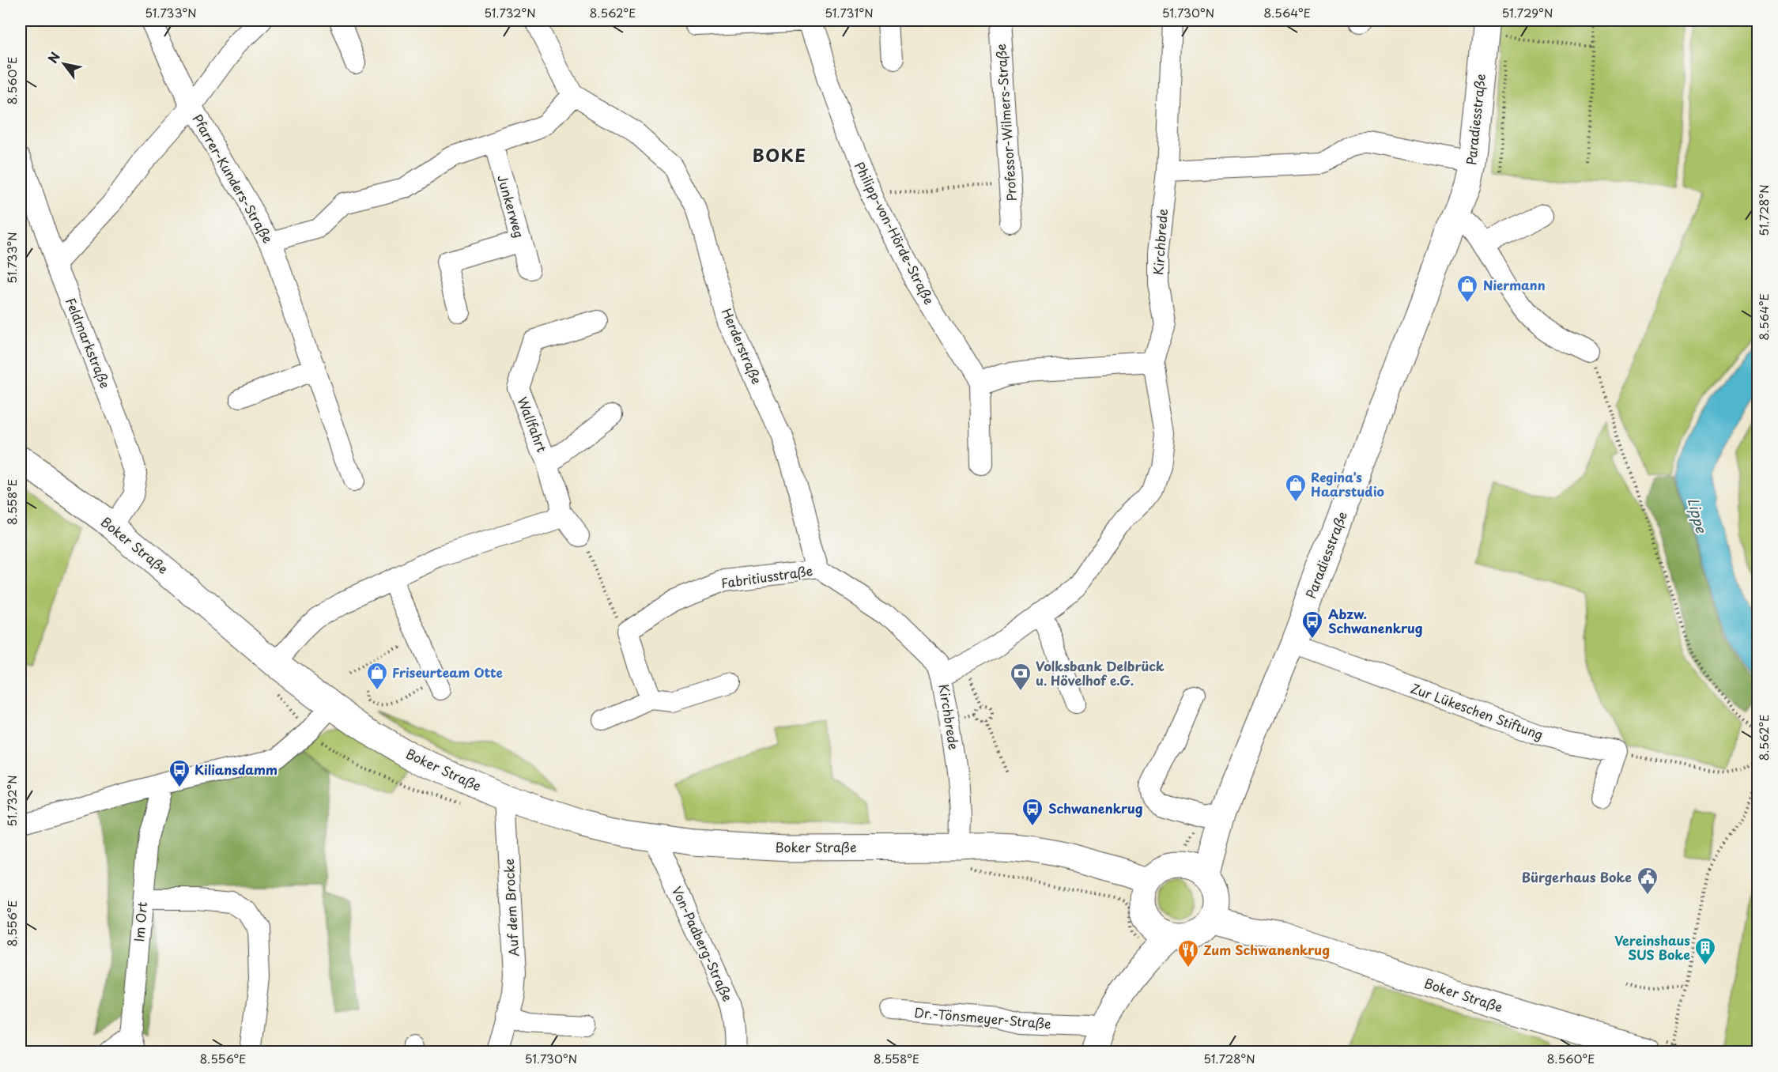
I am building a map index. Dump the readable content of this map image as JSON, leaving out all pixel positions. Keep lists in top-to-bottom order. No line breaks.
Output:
{"streets":{"main road":["Paradiesstraße","Boker Straße"],"street":["Professor-Wilmers-Straße","Pfarrer-Kunders-Straße","Junkerweg","Philipp-von-Hörde-Straße","Kirchbrede","Feldmarkstraße","Herderstraße","Wallfahrt","Fabritiusstraße","Zur Lükeschen Stiftung","Auf dem Brocke","Im Ort","Von-Padberg-Straße","Dr.-Tönsmeyer-Straße"]},"crossings":[["Paradiesstraße","Boker Straße"],["Paradiesstraße","Zur Lükeschen Stiftung"],["Kirchbrede","Boker Straße"],["Feldmarkstraße","Boker Straße"],["Herderstraße","Fabritiusstraße"],["Boker Straße","Auf dem Brocke"],["Boker Straße","Von-Padberg-Straße"]],"districts":["BOKE"],"water":["Lippe"],"places":{"shop":["Niermann","Regina's Haarstudio","Friseurteam Otte"],"bus stop":["Abzw. Schwanenkrug","Kiliansdamm","Schwanenkrug"],"bank":["Volksbank Delbrück u. Hövelhof e.G."],"public building":["Bürgerhaus Boke"],"building":["Vereinshaus SUS Boke"],"restaurant":["Zum Schwanenkrug"]},"north":"top left","coordinates":["51.733°N","51.732°N","8.562°E","51.731°N","51.730°N","8.564°E","51.729°N","8.560°E","51.728°N","8.558°E","8.556°E"]}
